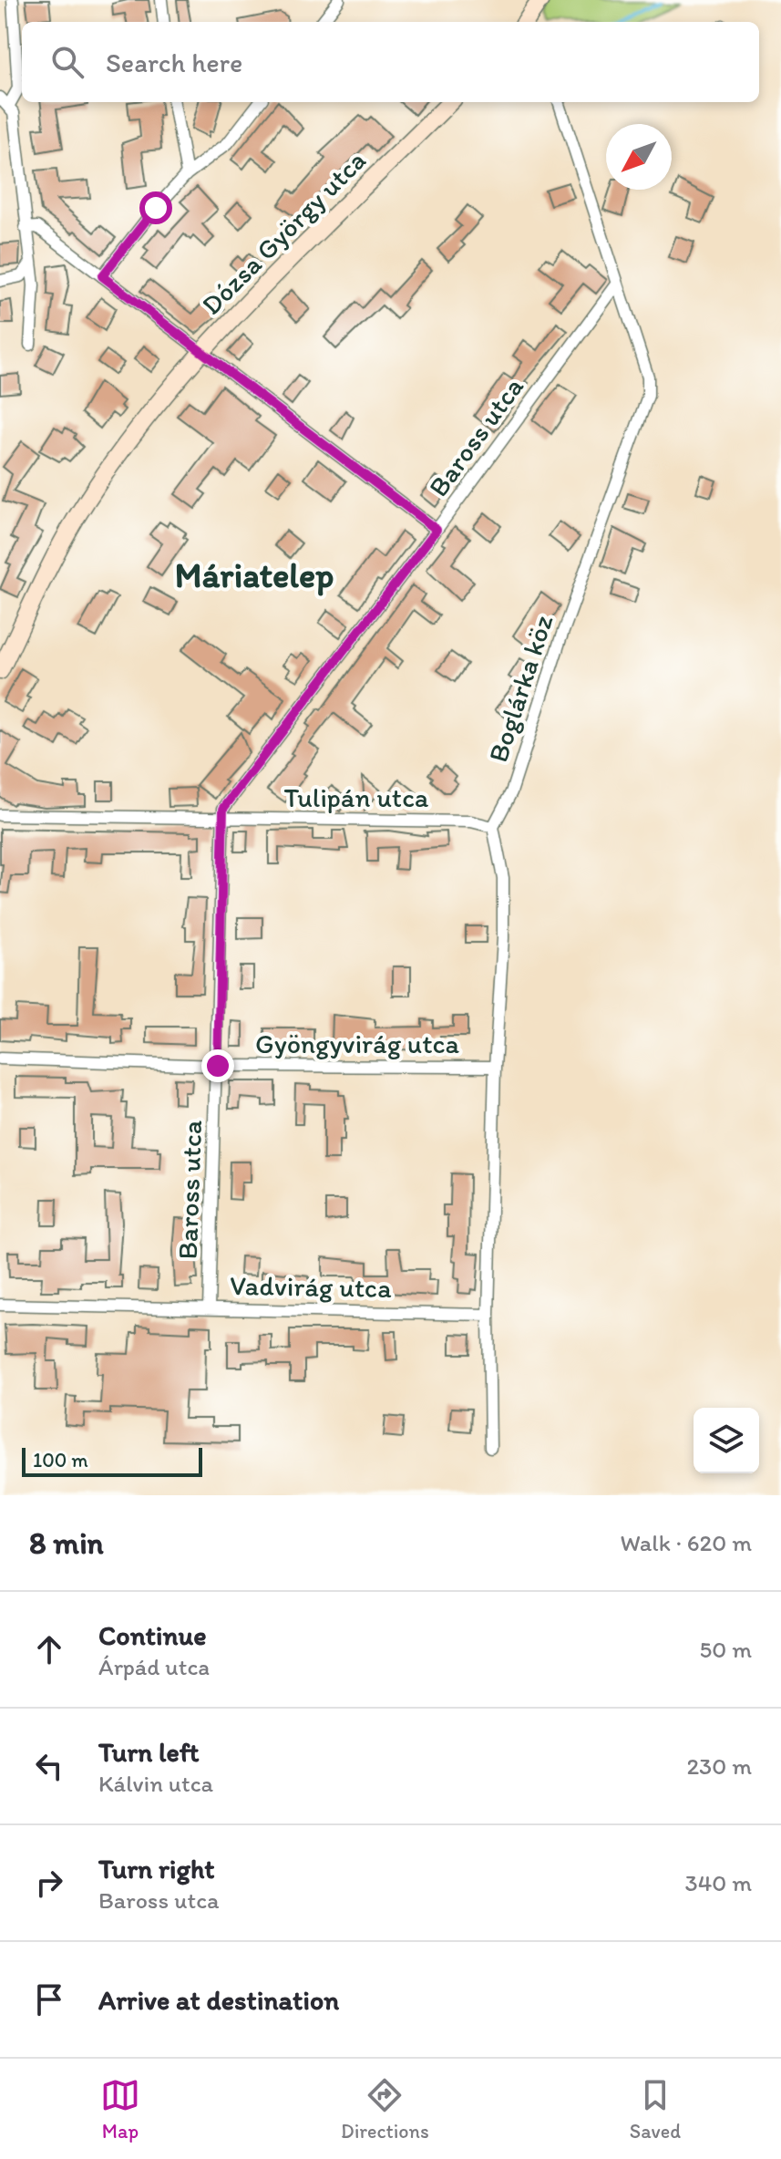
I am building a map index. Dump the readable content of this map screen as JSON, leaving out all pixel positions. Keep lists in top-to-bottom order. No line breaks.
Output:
{"streets":{"main road":["Dózsa György utca"],"street":["Baross utca","Boglárka köz","Tulipán utca","Gyöngyvirág utca","Vadvirág utca"]},"crossings":[["Baross utca","Boglárka köz"],["Baross utca","Tulipán utca"],["Baross utca","Gyöngyvirág utca"],["Baross utca","Vadvirág utca"],["Boglárka köz","Tulipán utca"]],"districts":["Máriatelep"],"scale_bar":"100 m","north":"bottom left","page":{"search":"Search here","scale":"100 m","heading":["8 min","Walk · 620 m"],"list":[["Continue","Árpád utca","50 m"],["Turn left","Kálvin utca","230 m"],["Turn right","Baross utca","340 m"],"Arrive at destination"],"nav":["Map","Directions","Saved"]}}
